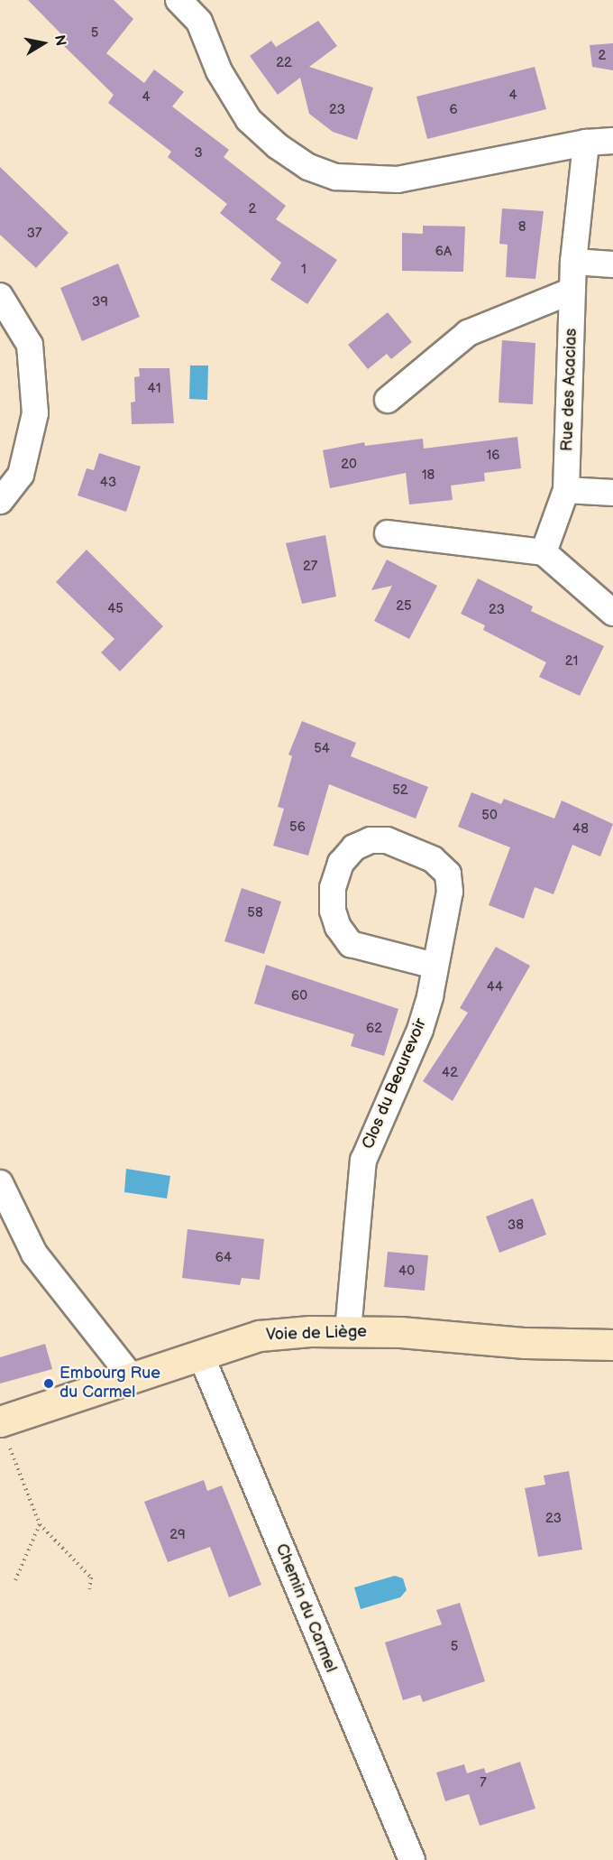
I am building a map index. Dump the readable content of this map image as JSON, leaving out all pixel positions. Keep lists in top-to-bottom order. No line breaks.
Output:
{"streets":{"street":["Rue des Acacias","Clos du Beaurevoir","Voie de Liège","Chemin du Carmel"]},"crossings":[["Clos du Beaurevoir","Voie de Liège"],["Voie de Liège","Chemin du Carmel"]],"places":["Embourg Rue du Carmel"],"house_numbers":["5","2","22","4","4","23","6","3","2","8","37","6A","1","39","41","16","20","18","43","27","25","45","23","21","54","52","50","56","48","58","44","60","62","42","38","64","40","23","29","5","7"],"north":"right"}
